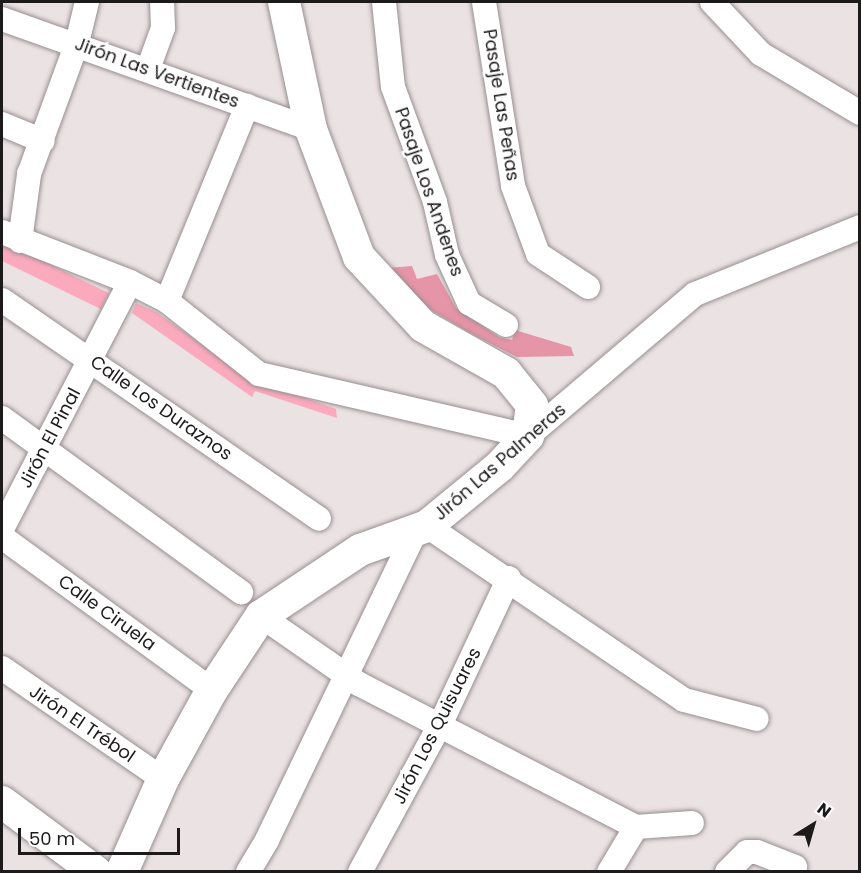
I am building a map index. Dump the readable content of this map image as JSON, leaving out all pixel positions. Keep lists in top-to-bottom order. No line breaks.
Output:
{"streets":{"main road":["Jirón Las Palmeras"],"street":["Jirón Las Vertientes","Pasaje Las Peñas","Pasaje Los Andenes","Calle Los Duraznos","Jirón El Pinal","Calle Ciruela","Jirón El Trébol","Jirón Los Quisuares"]},"crossings":[["Calle Los Duraznos","Jirón El Pinal"],["Jirón Las Palmeras","Calle Ciruela"],["Jirón Las Palmeras","Jirón El Trébol"]],"scale_bar":"50 m","north":"top right"}
